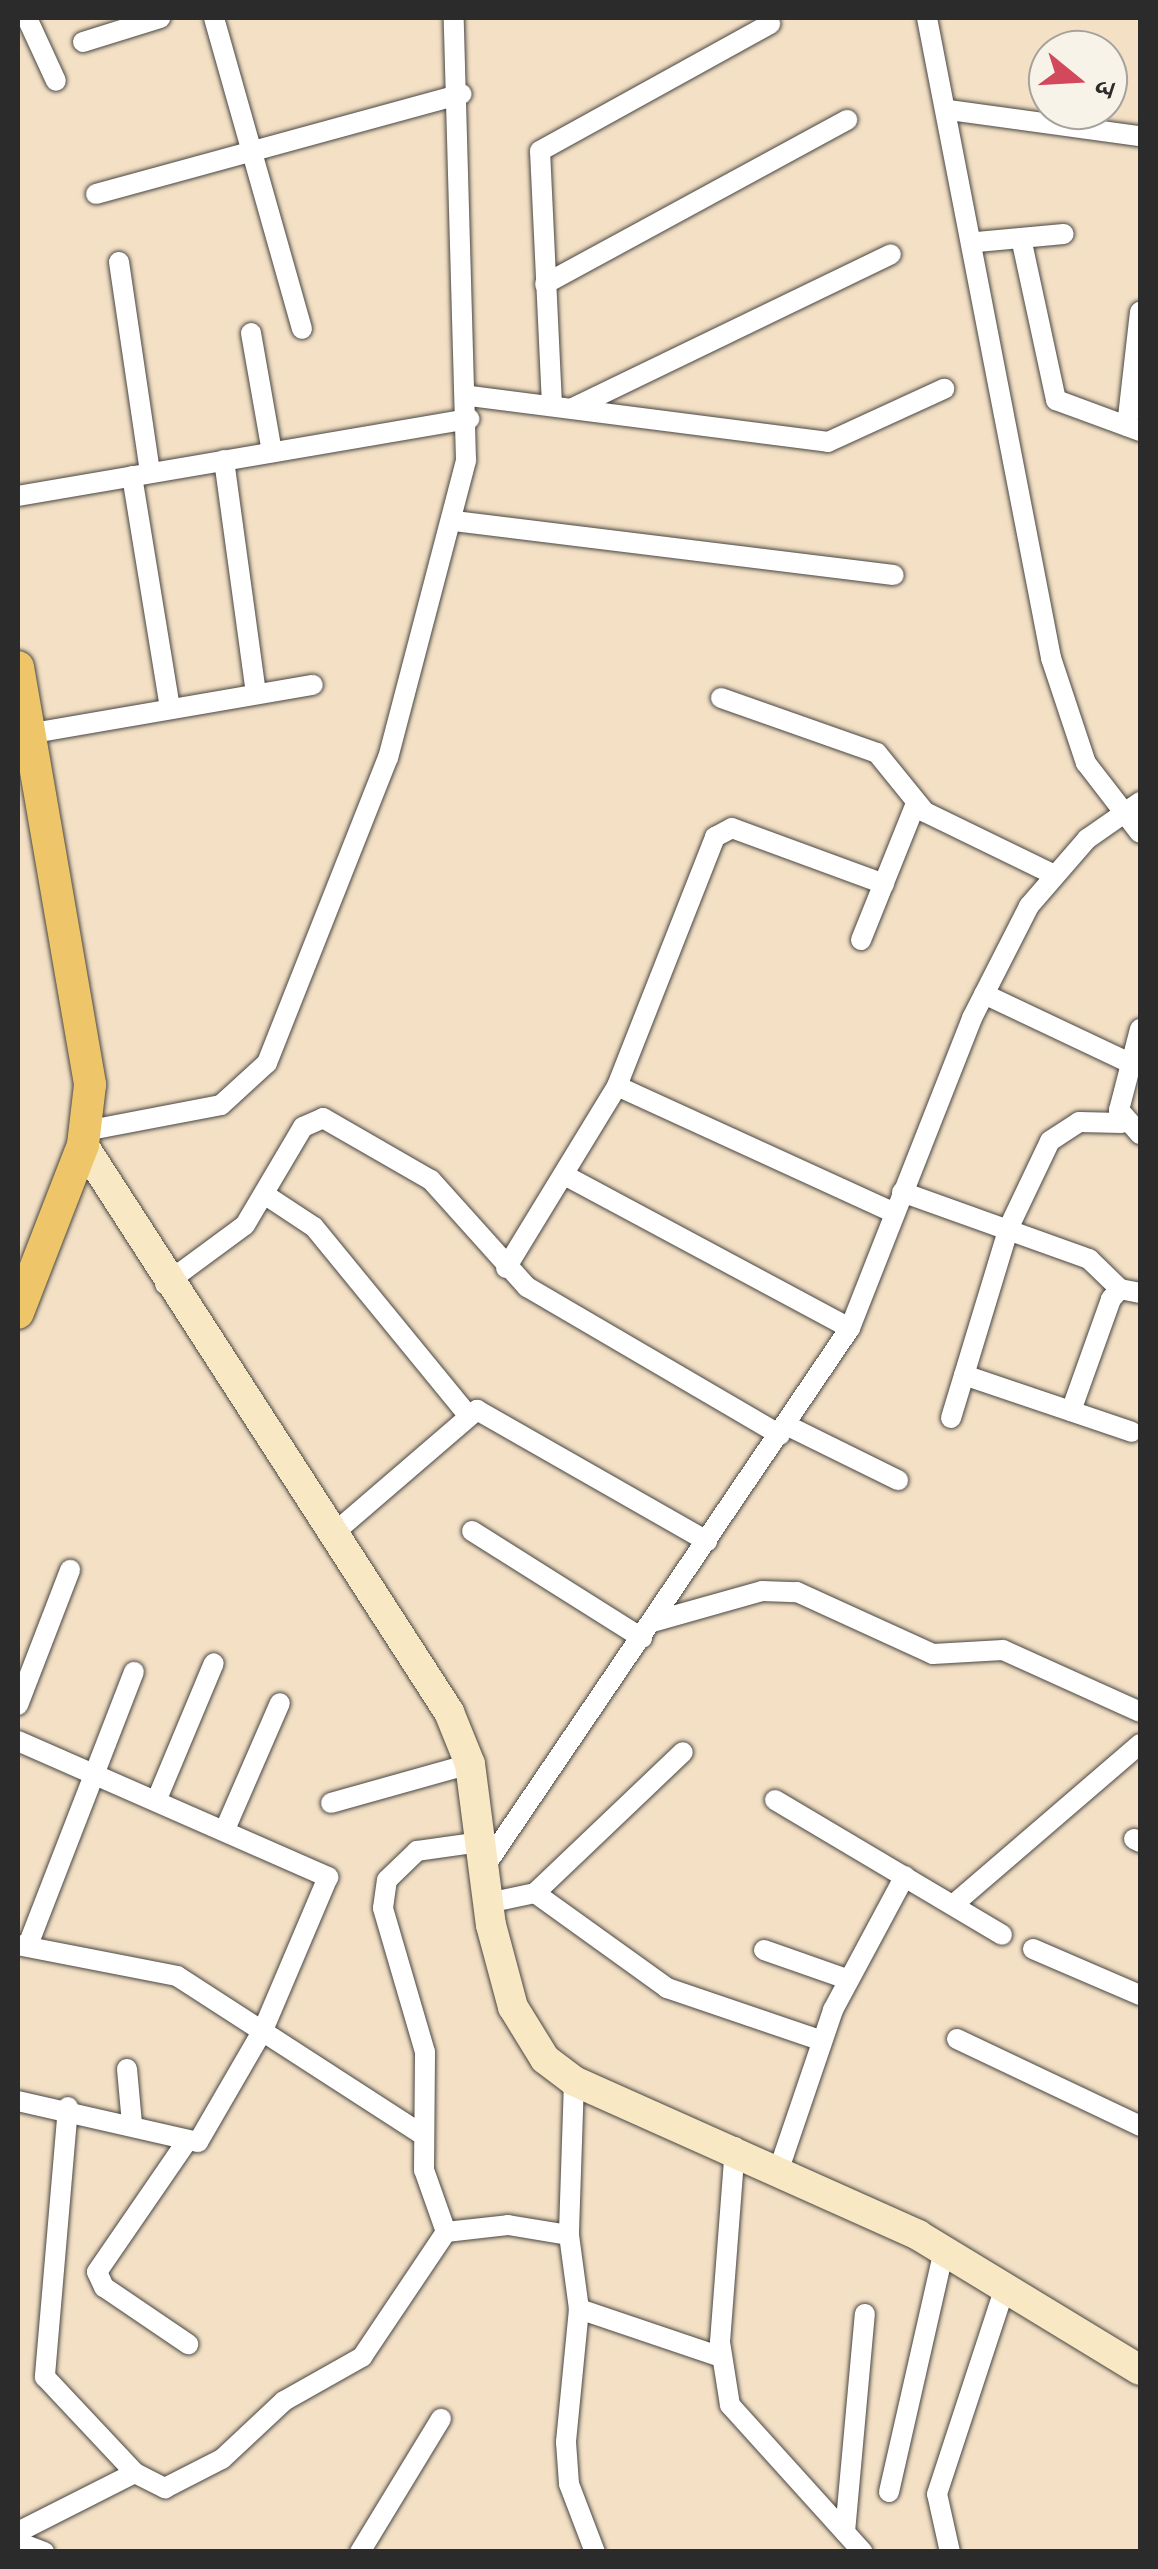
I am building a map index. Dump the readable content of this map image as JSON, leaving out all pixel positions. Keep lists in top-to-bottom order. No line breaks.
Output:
{"north":"right"}
